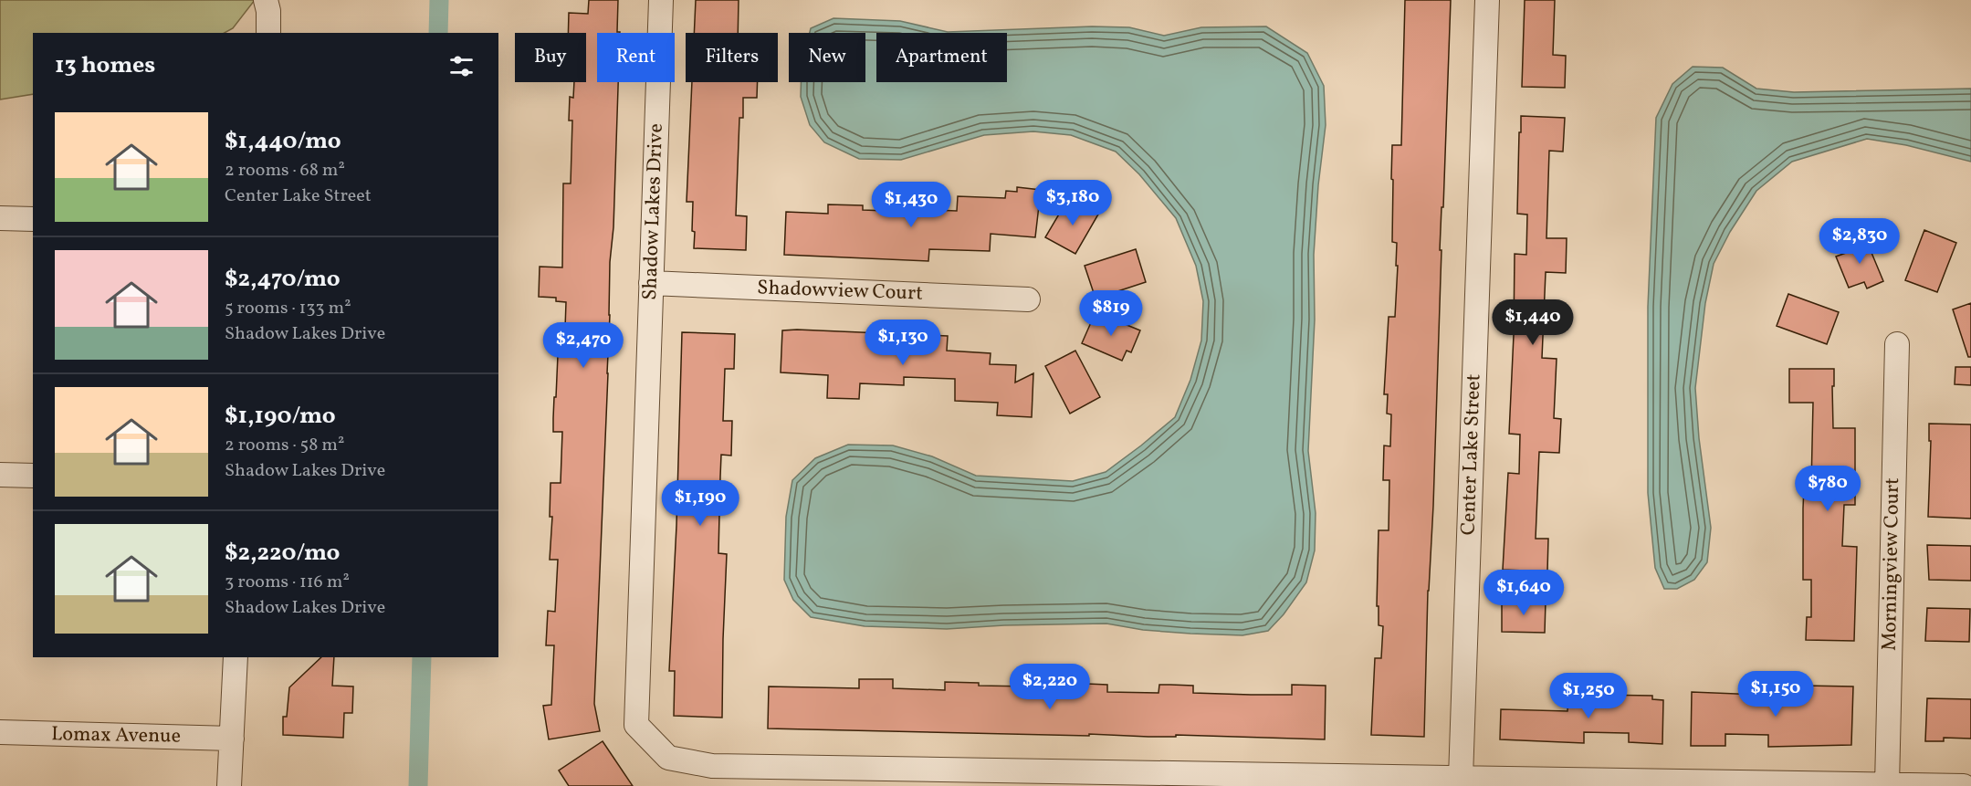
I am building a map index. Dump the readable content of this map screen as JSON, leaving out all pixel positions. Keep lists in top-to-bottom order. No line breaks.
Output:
{"streets":{"street":["Shadow Lakes Drive","Shadowview Court","Center Lake Street","Morningview Court","Lomax Avenue"]},"crossings":[["Shadow Lakes Drive","Shadowview Court"],["Shadow Lakes Drive","Center Lake Street"],["Shadow Lakes Drive","Morningview Court"]],"page":{"chip":["Buy","Rent","Filters","New","Apartment"],"heading":"13 homes","list":[{"name":"$1,440/mo","note":"2 rooms · 68 m² · Center Lake Street"},{"name":"$2,470/mo","note":"5 rooms · 133 m² · Shadow Lakes Drive"},{"name":"$1,190/mo","note":"2 rooms · 58 m² · Shadow Lakes Drive"},{"name":"$2,220/mo","note":"3 rooms · 116 m² · Shadow Lakes Drive"}],"price":["$3,180","$1,430","$2,830","$819","$1,440","$1,130","$2,470","$780","$1,190","$1,640","$2,220","$1,150","$1,250"]}}
